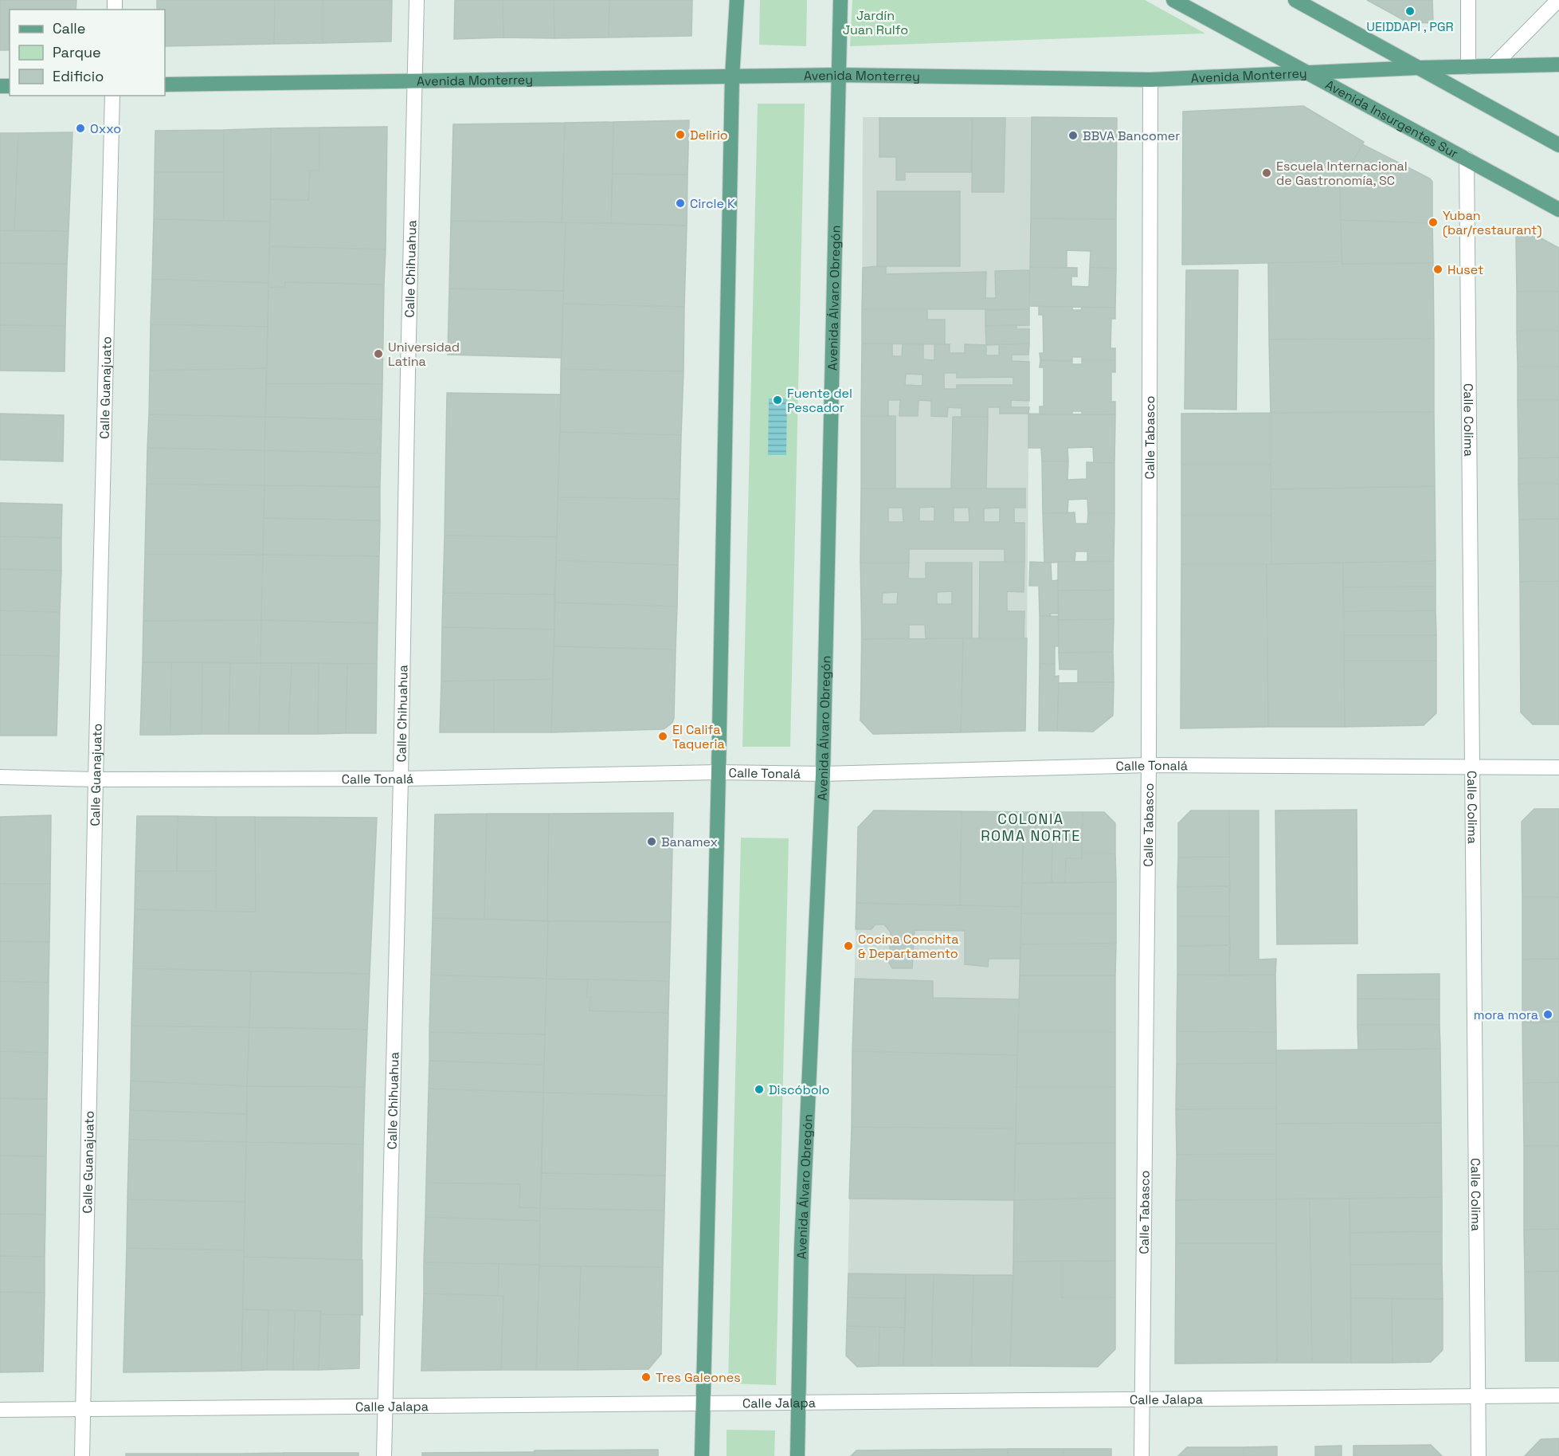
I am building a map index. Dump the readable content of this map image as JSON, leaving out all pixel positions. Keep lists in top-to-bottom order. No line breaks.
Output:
{"streets":{"main road":["Avenida Monterrey","Avenida Insurgentes Sur","Avenida Álvaro Obregón"],"street":["Calle Chihuahua","Calle Guanajuato","Calle Colima","Calle Tabasco","Calle Tonalá","Calle Jalapa"]},"crossings":[["Avenida Monterrey","Avenida Insurgentes Sur"],["Avenida Monterrey","Calle Chihuahua"],["Avenida Monterrey","Avenida Álvaro Obregón"],["Avenida Monterrey","Calle Tabasco"],["Avenida Insurgentes Sur","Calle Colima"],["Calle Chihuahua","Calle Tonalá"],["Calle Chihuahua","Calle Jalapa"],["Avenida Álvaro Obregón","Calle Tonalá"],["Avenida Álvaro Obregón","Calle Jalapa"],["Calle Guanajuato","Calle Tonalá"],["Calle Guanajuato","Calle Jalapa"],["Calle Colima","Calle Tonalá"],["Calle Colima","Calle Jalapa"],["Calle Tabasco","Calle Tonalá"],["Calle Tabasco","Calle Jalapa"]],"districts":["COLONIA ROMA NORTE"],"parks":["Jardín Juan Rulfo"],"places":["UEIDDAPI , PGR","Oxxo","Delirio","BBVA Bancomer","Escuela Internacional de Gastronomía, SC","Circle K","Yuban (bar/restaurant)","Huset","Universidad Latina","Fuente del Pescador","El Califa Taqueria","Banamex","Cocina Conchita & Departamento","mora mora","Discóbolo","Tres Galeones"],"legend":["Calle","Parque","Edificio"]}
